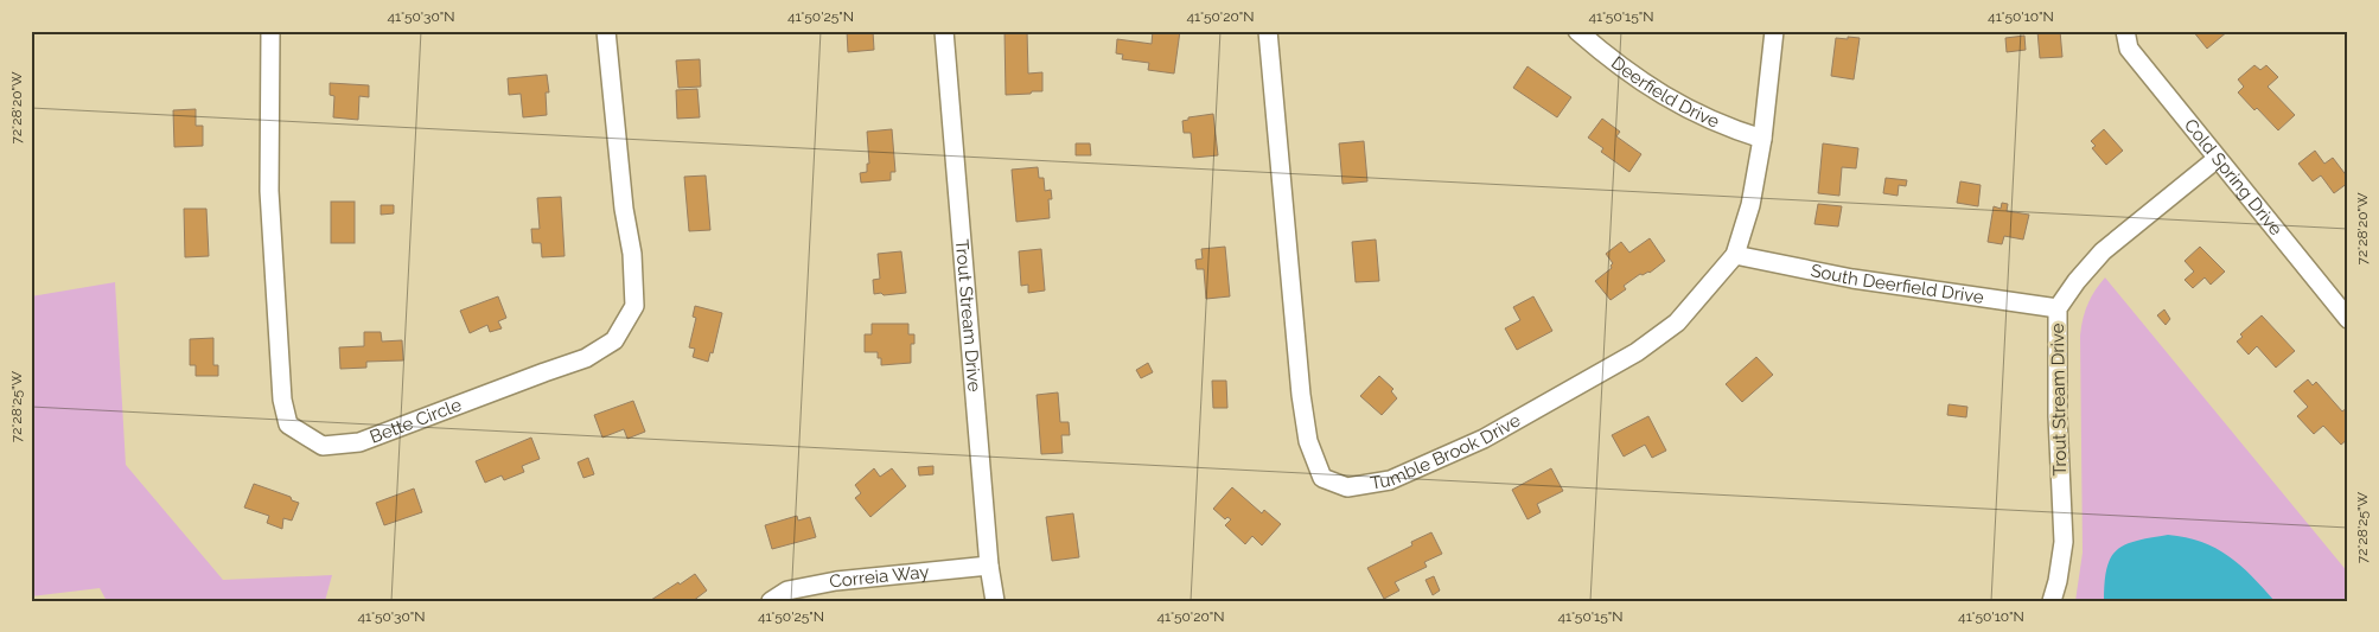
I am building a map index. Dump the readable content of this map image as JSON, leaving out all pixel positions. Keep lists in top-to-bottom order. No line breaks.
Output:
{"streets":{"street":["Deerfield Drive","Cold Spring Drive","South Deerfield Drive","Trout Stream Drive","Bette Circle","Tumble Brook Drive","Correia Way"]},"crossings":[["Deerfield Drive","Tumble Brook Drive"],["Cold Spring Drive","Trout Stream Drive"],["South Deerfield Drive","Trout Stream Drive"],["South Deerfield Drive","Tumble Brook Drive"],["Trout Stream Drive","Correia Way"]],"coordinates":["41°50'30\"N","41°50'25\"N","41°50'20\"N","41°50'15\"N","41°50'10\"N","72°28'20\"W","72°28'25\"W"]}
